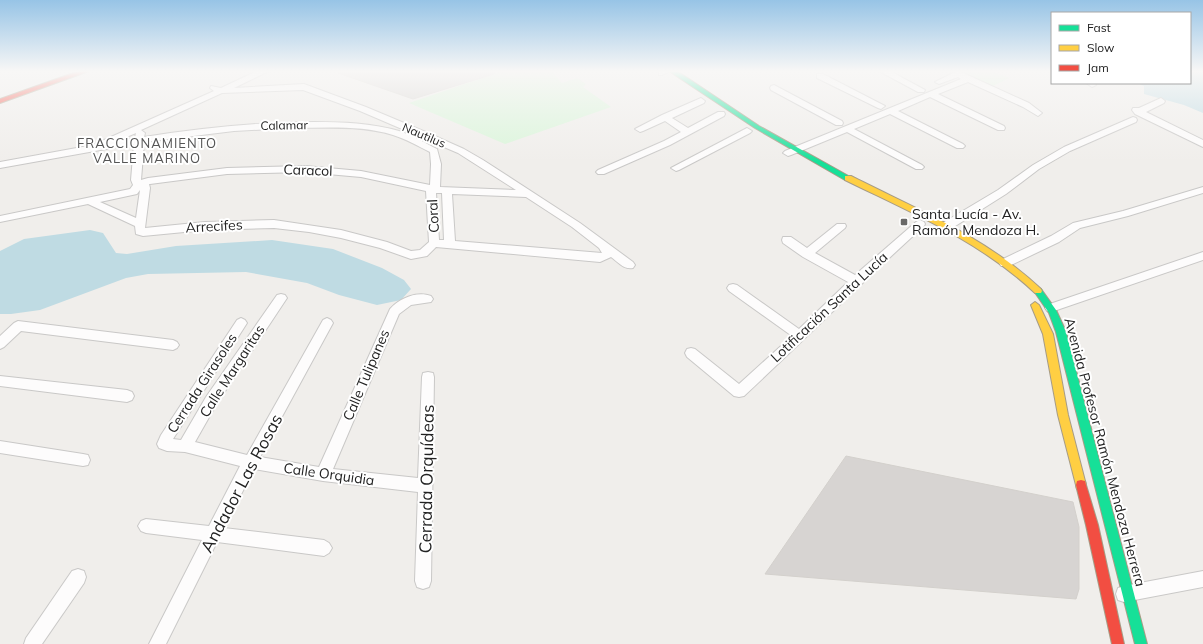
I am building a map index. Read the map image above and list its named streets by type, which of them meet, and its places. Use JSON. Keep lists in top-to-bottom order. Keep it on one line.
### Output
{"streets":{"main road":["Avenida Profesor Ramón Mendoza Herrera"],"street":["Calamar","Nautilus","Caracol","Coral","Arrecifes","Lotificación Santa Lucía","Calle Margaritas","Calle Tulipanes","Cerrada Girasoles","Calle Orquidia","Cerrada Orquídeas","Andador Las Rosas"]},"crossings":[["Calamar","Nautilus"],["Calamar","Caracol"],["Calamar","Coral"],["Nautilus","Caracol"],["Caracol","Coral"],["Caracol","Arrecifes"],["Coral","Arrecifes"],["Lotificación Santa Lucía","Avenida Profesor Ramón Mendoza Herrera"],["Calle Margaritas","Calle Orquidia"],["Calle Tulipanes","Calle Orquidia"],["Cerrada Girasoles","Calle Orquidia"],["Calle Orquidia","Cerrada Orquídeas"],["Calle Orquidia","Andador Las Rosas"]],"districts":["FRACCIONAMIENTO VALLE MARINO"],"places":{"transit":["Santa Lucía - Av. Ramón Mendoza H."]},"legend":["Fast","Slow","Jam"]}
